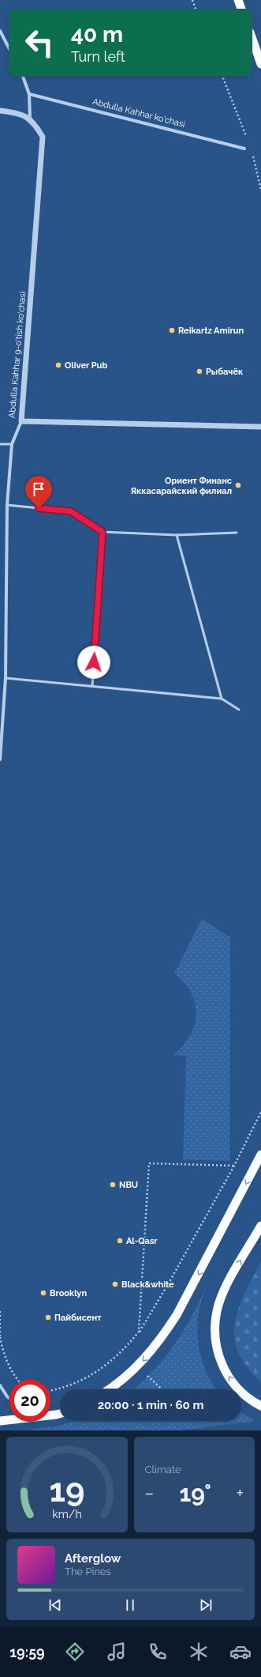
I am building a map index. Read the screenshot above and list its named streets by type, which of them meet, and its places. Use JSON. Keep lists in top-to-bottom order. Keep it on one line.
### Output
{"streets":{"street":["Abdulla Kahhar ko'chasi","Abdulla Kahhar 9-o'tish ko'chasi"]},"places":["Reikartz Amirun","Oliver Pub","Рыбачёк","Ориент Финанс Яккасарайский филиал","NBU","Al-Qasr","Black&white","Brooklyn","Пайбисент"],"page":{"turn":["40 m","Turn left"],"limit":"20","trip":"20:00 · 1 min · 60 m","tile":"Climate","heat":["−","19°","+"],"song":["Afterglow","The Pines"],"tabs":"19:59","gauge":["19","km/h"]}}
